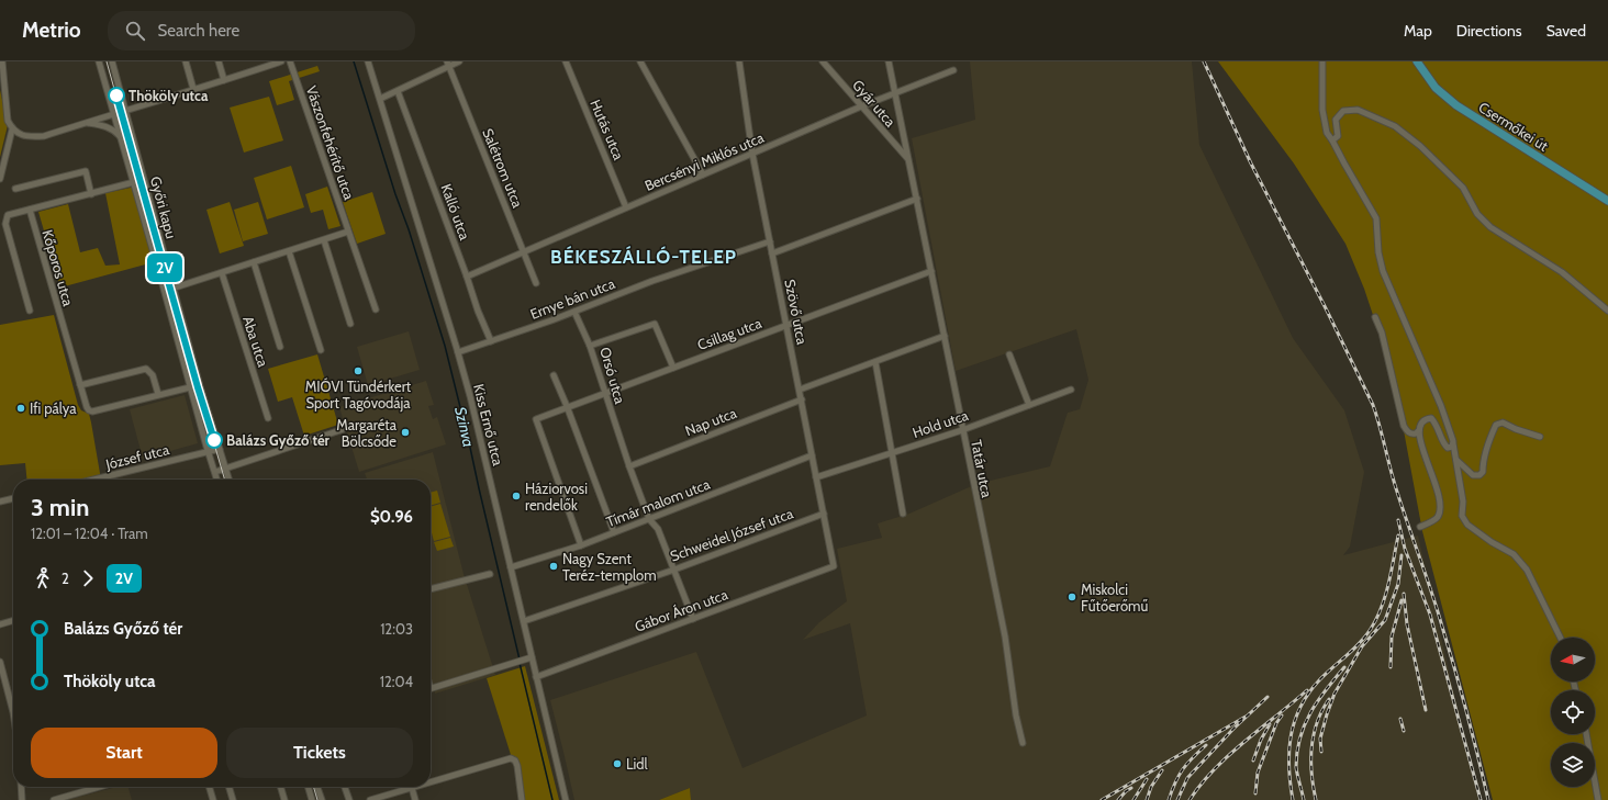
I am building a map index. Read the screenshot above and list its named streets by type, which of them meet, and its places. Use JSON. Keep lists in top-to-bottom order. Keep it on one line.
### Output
{"streets":{"main road":["Csermőkei út"],"street":["Gyár utca","Hutás utca","Vászonfehérítő utca","Bercsényi Miklós utca","Salétrom utca","Győri kapu","Kalló utca","Kőporos utca","Ernye bán utca","Szövő utca","Csillag utca","Aba utca","Orsó utca","Nap utca","Hold utca","Kiss Ernő utca","József utca","Tatár utca","Tímár malom utca","Schweidel József utca","Gábor Áron utca"]},"crossings":[["Gyár utca","Bercsényi Miklós utca"],["Gyár utca","Tatár utca"],["Hutás utca","Bercsényi Miklós utca"],["Bercsényi Miklós utca","Salétrom utca"],["Bercsényi Miklós utca","Kalló utca"],["Bercsényi Miklós utca","Szövő utca"],["Bercsényi Miklós utca","Tatár utca"],["Győri kapu","József utca"],["Kalló utca","Ernye bán utca"],["Ernye bán utca","Szövő utca"],["Ernye bán utca","Kiss Ernő utca"],["Szövő utca","Csillag utca"],["Szövő utca","Nap utca"],["Szövő utca","Hold utca"],["Szövő utca","Tímár malom utca"],["Szövő utca","Schweidel József utca"],["Szövő utca","Gábor Áron utca"],["Csillag utca","Orsó utca"],["Csillag utca","Tatár utca"],["Csillag utca","Tímár malom utca"],["Orsó utca","Nap utca"],["Orsó utca","Tímár malom utca"],["Orsó utca","Schweidel József utca"],["Orsó utca","Gábor Áron utca"],["Hold utca","Tatár utca"],["Kiss Ernő utca","Tímár malom utca"],["Kiss Ernő utca","Schweidel József utca"],["Kiss Ernő utca","Gábor Áron utca"]],"districts":["BÉKESZÁLLÓ-TELEP"],"water":["Szinva"],"places":["Thököly utca","MIÓVI Tündérkert Sport Tagóvodája","Ifi pálya","Margaréta Bölcsőde","Balázs Győző tér","Háziorvosi rendelők","Nagy Szent Teréz-templom","Miskolci Fűtőerőmű","Lidl"],"lines":["tram line 2V"],"north":"left","page":{"header":"Metrio","search":"Search here","nav":["Map","Directions","Saved"],"on_map":"2V","heading":["3 min","12:01 – 12:04 · Tram","$0.96"],"legs":["2","2V"],"list":[{"name":"Balázs Győző tér","value":"12:03"},{"name":"Thököly utca","value":"12:04"}],"buttons":["Start","Tickets"]}}
